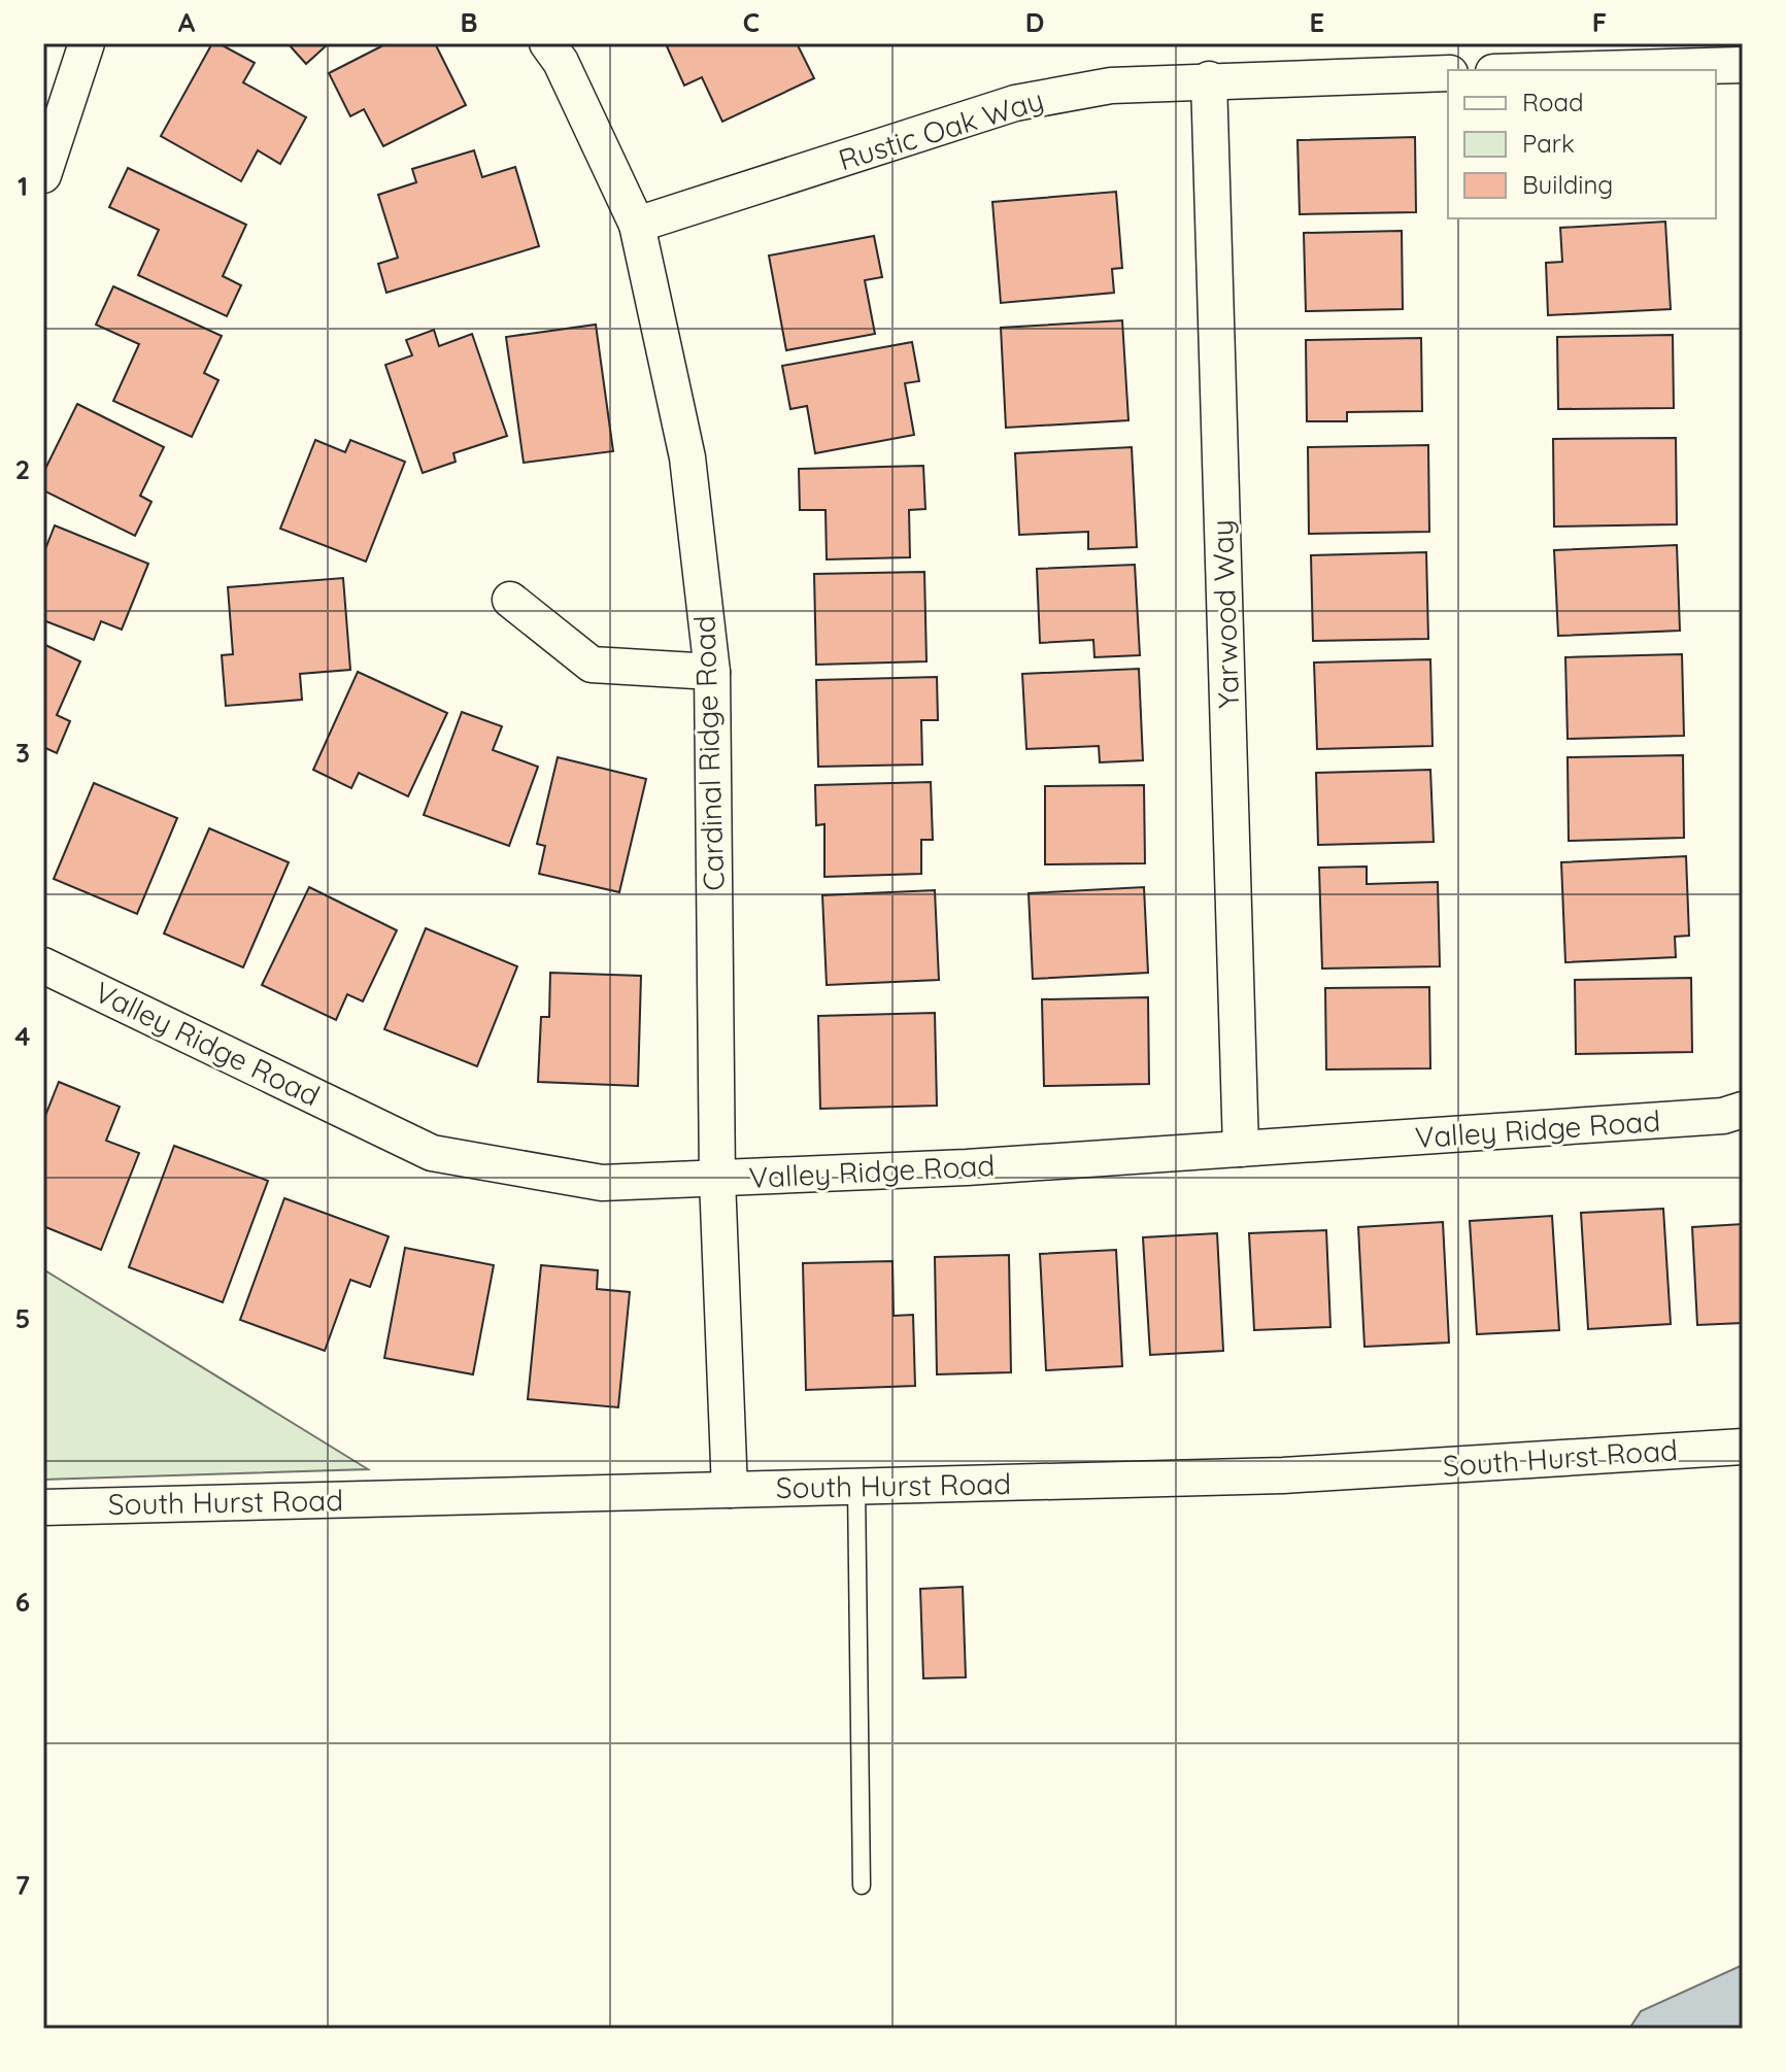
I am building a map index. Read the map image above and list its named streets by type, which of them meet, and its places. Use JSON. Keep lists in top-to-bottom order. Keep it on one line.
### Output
{"streets":{"street":["Rustic Oak Way","Yarwood Way","Cardinal Ridge Road","Valley Ridge Road","South Hurst Road"]},"crossings":[["Rustic Oak Way","Yarwood Way"],["Rustic Oak Way","Cardinal Ridge Road"],["Yarwood Way","Valley Ridge Road"],["Cardinal Ridge Road","Valley Ridge Road"],["Cardinal Ridge Road","South Hurst Road"]],"legend":["Road","Park","Building"],"grid":{"columns":["A","B","C","D","E","F"],"rows":["1","2","3","4","5","6","7"]}}
